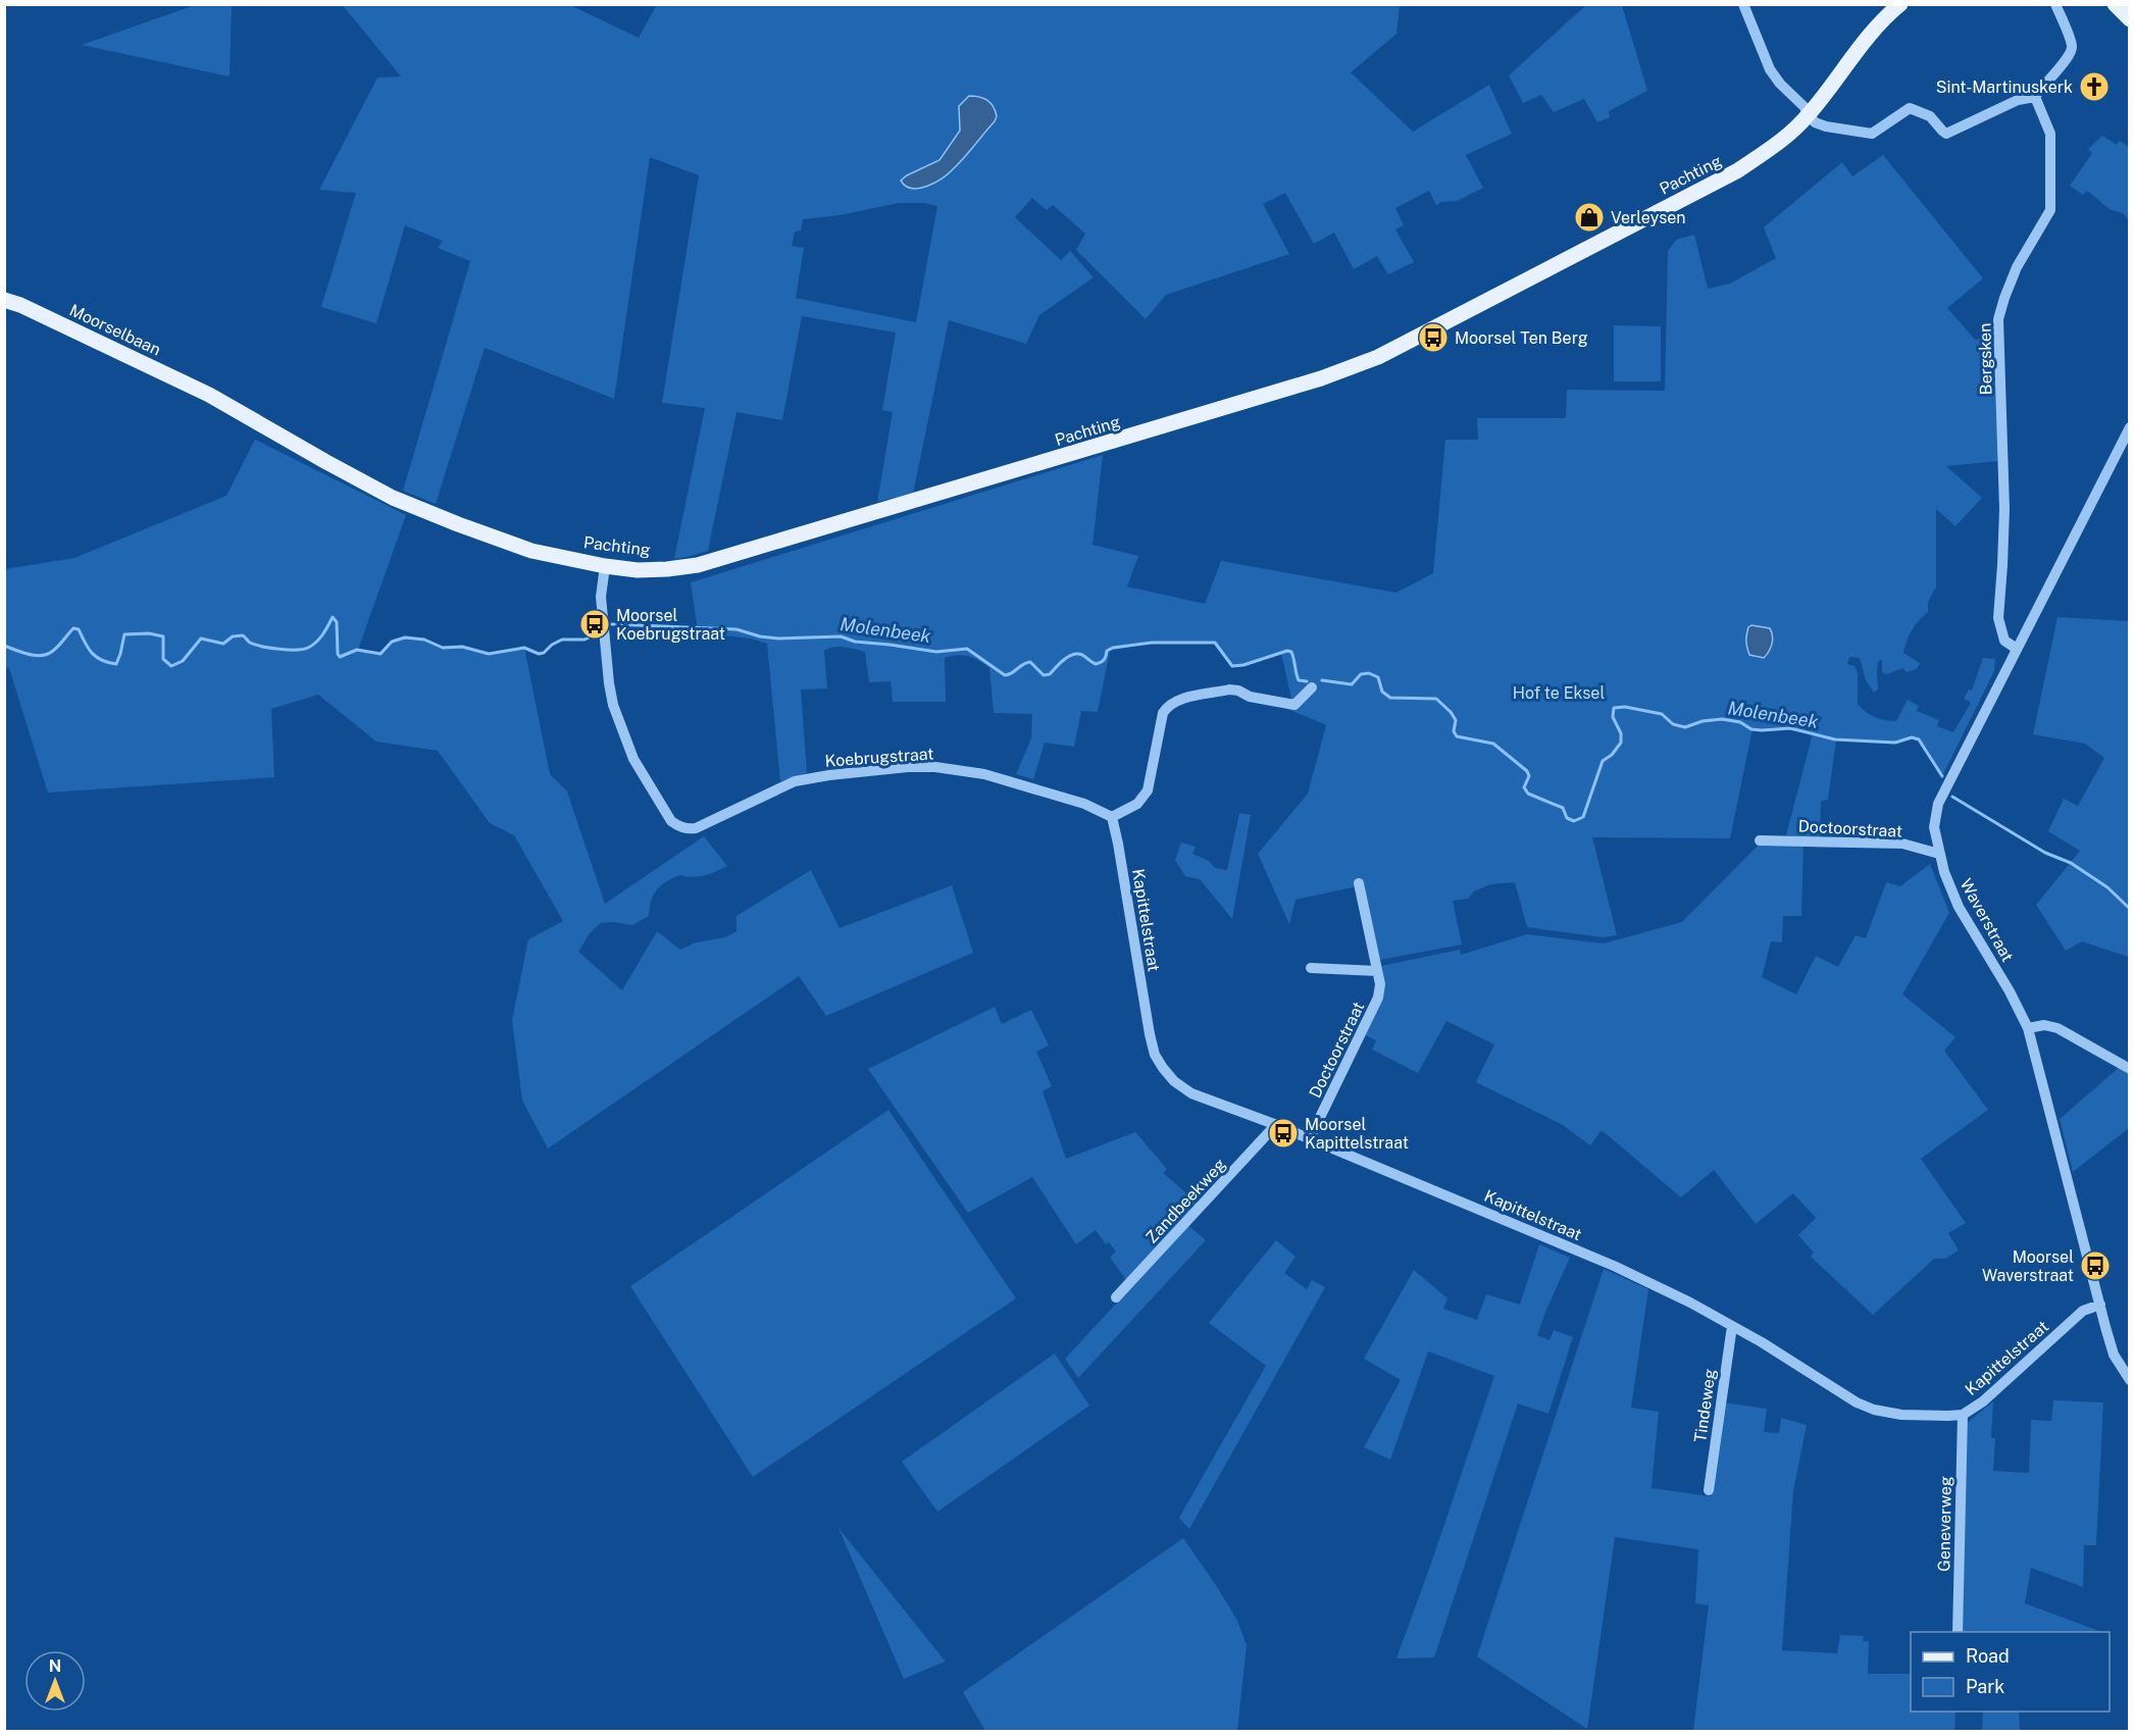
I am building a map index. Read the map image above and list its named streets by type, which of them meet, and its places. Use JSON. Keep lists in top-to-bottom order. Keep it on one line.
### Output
{"streets":{"main road":["Pachting","Moorselbaan"],"street":["Bergsken","Koebrugstraat","Doctoorstraat","Kapittelstraat","Waverstraat","Zandbeekweg","Tindeweg","Geneverweg"]},"crossings":[["Pachting","Moorselbaan"],["Pachting","Koebrugstraat"],["Bergsken","Waverstraat"],["Koebrugstraat","Kapittelstraat"],["Doctoorstraat","Kapittelstraat"],["Doctoorstraat","Waverstraat"],["Kapittelstraat","Waverstraat"],["Kapittelstraat","Zandbeekweg"],["Kapittelstraat","Tindeweg"],["Kapittelstraat","Geneverweg"]],"water":["Molenbeek"],"parks":["Hof te Eksel"],"places":{"church":["Sint-Martinuskerk"],"shop":["Verleysen"],"bus stop":["Moorsel Ten Berg","Moorsel Koebrugstraat","Moorsel Kapittelstraat","Moorsel Waverstraat"]},"legend":["Road","Park"],"north":"top"}
